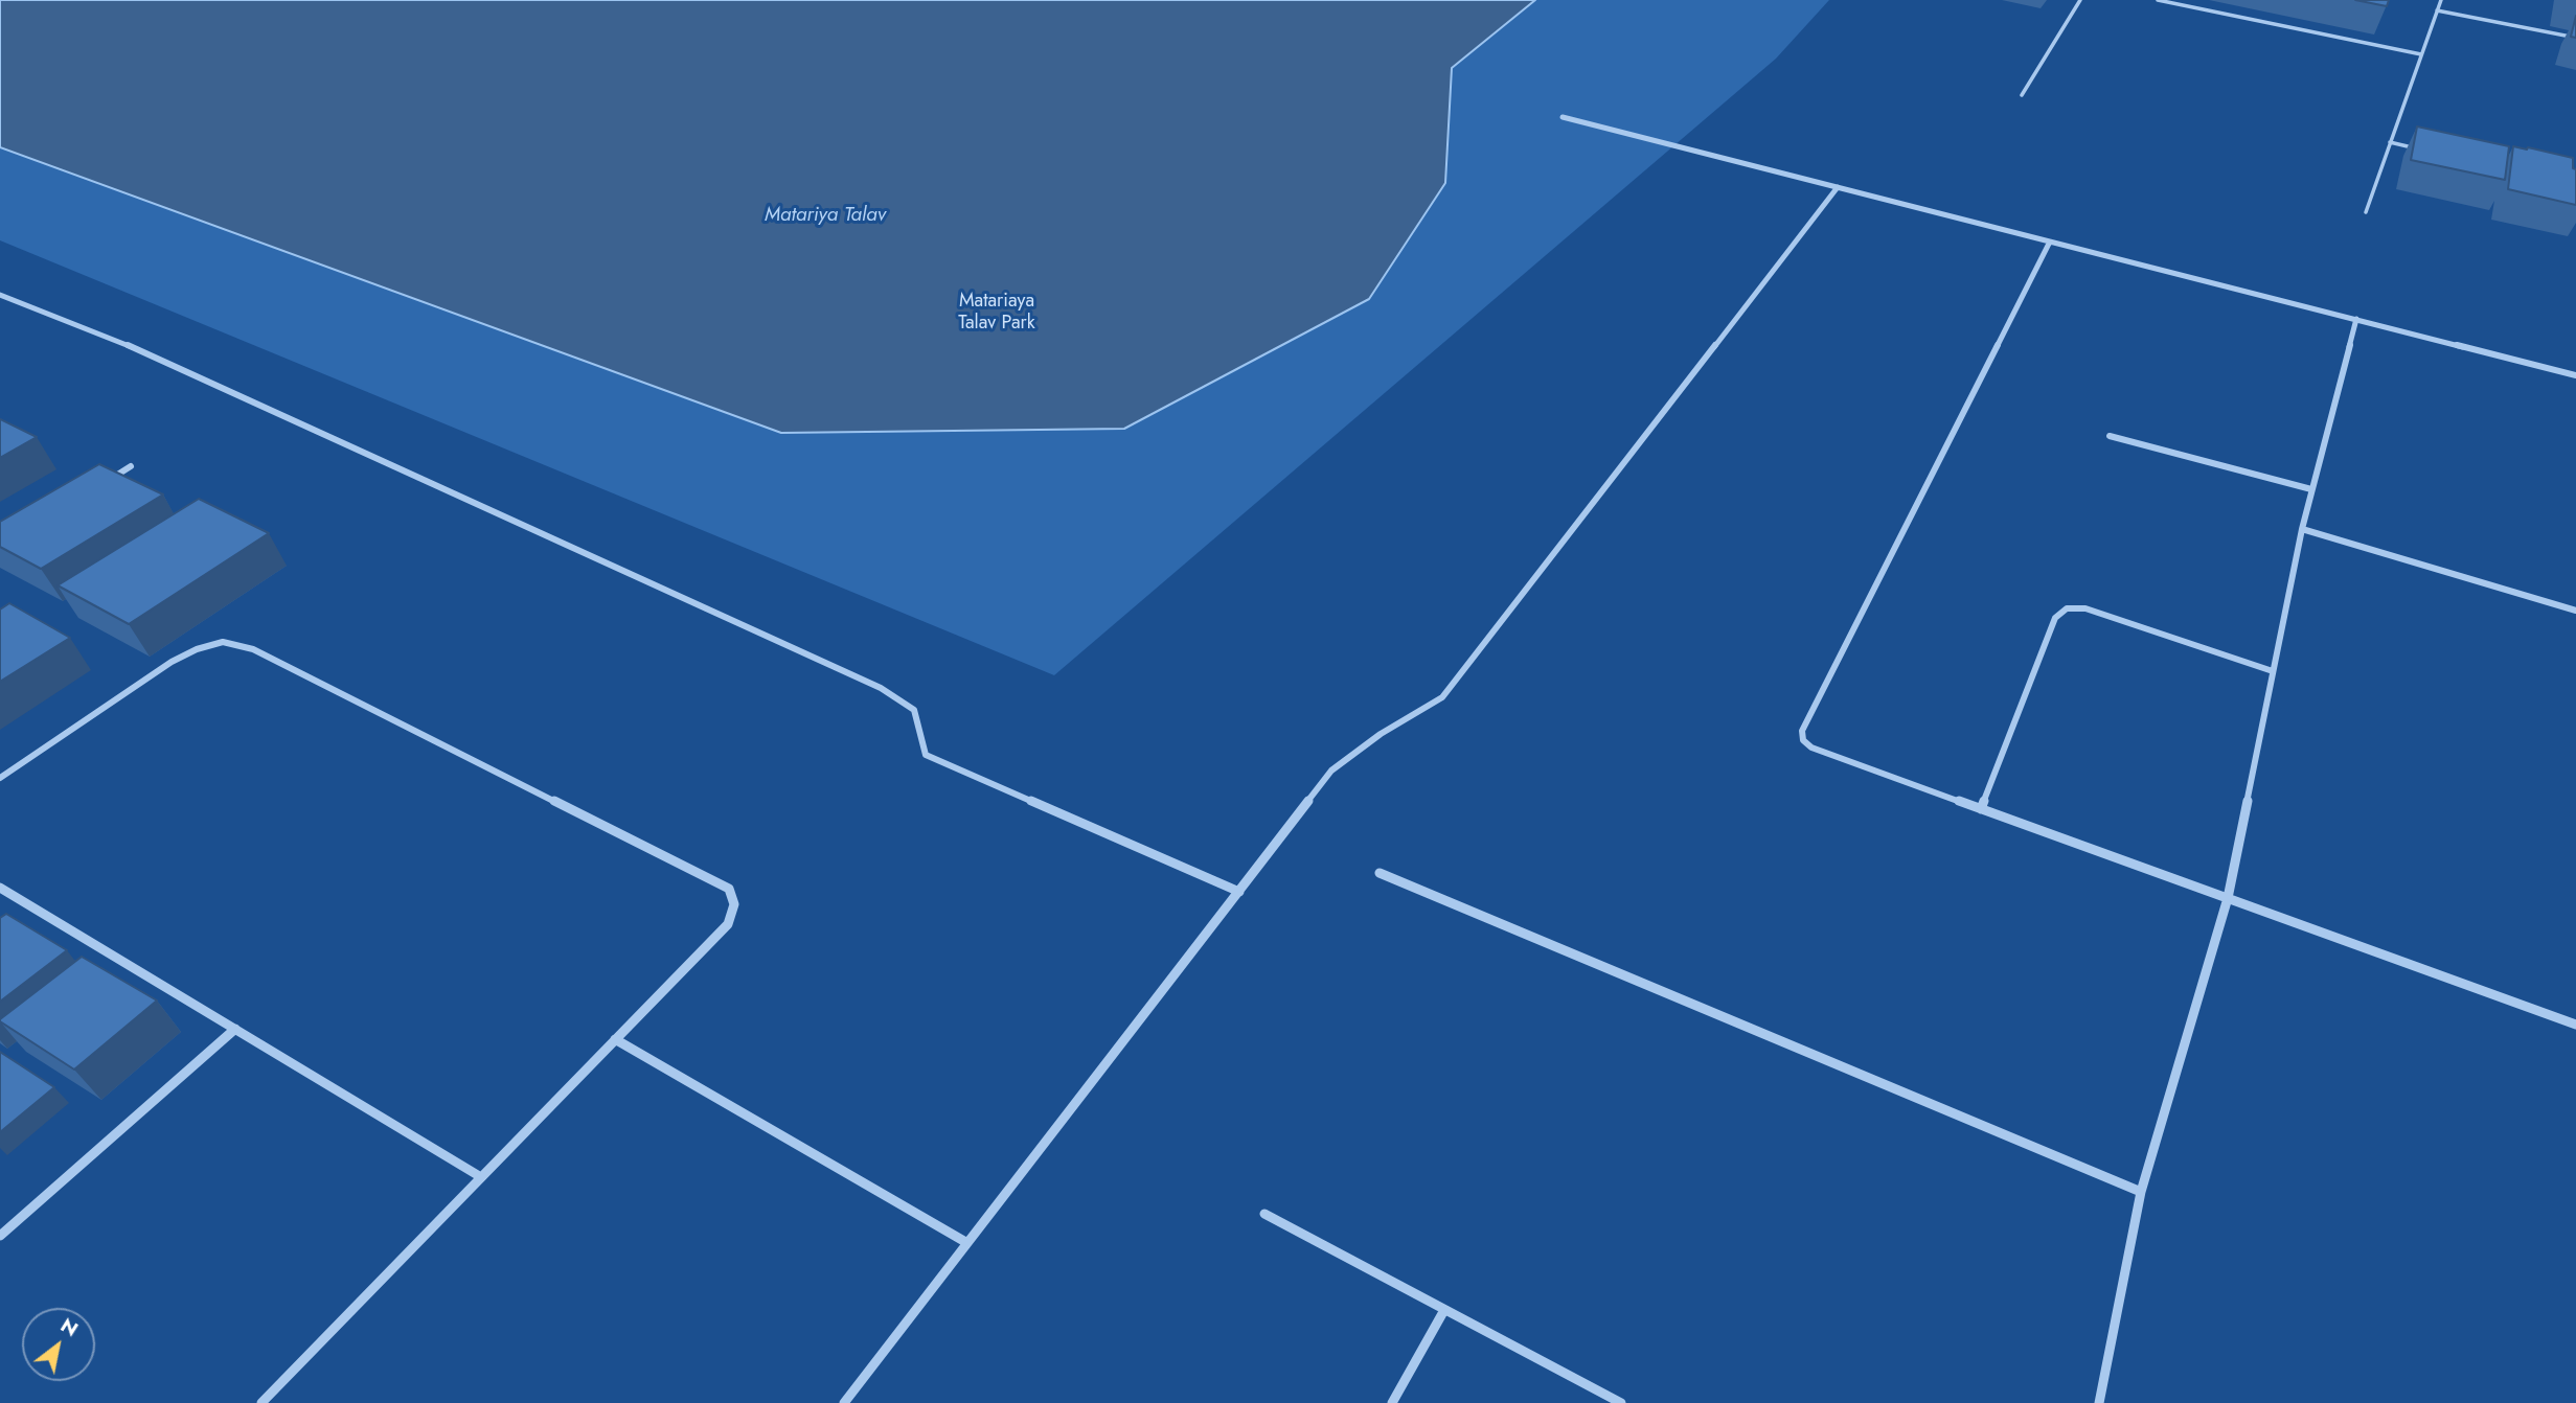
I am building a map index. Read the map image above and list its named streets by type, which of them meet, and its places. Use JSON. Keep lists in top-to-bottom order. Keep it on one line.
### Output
{"water":["Matariya Talav"],"parks":["Matariaya Talav Park"],"north":"top right"}
